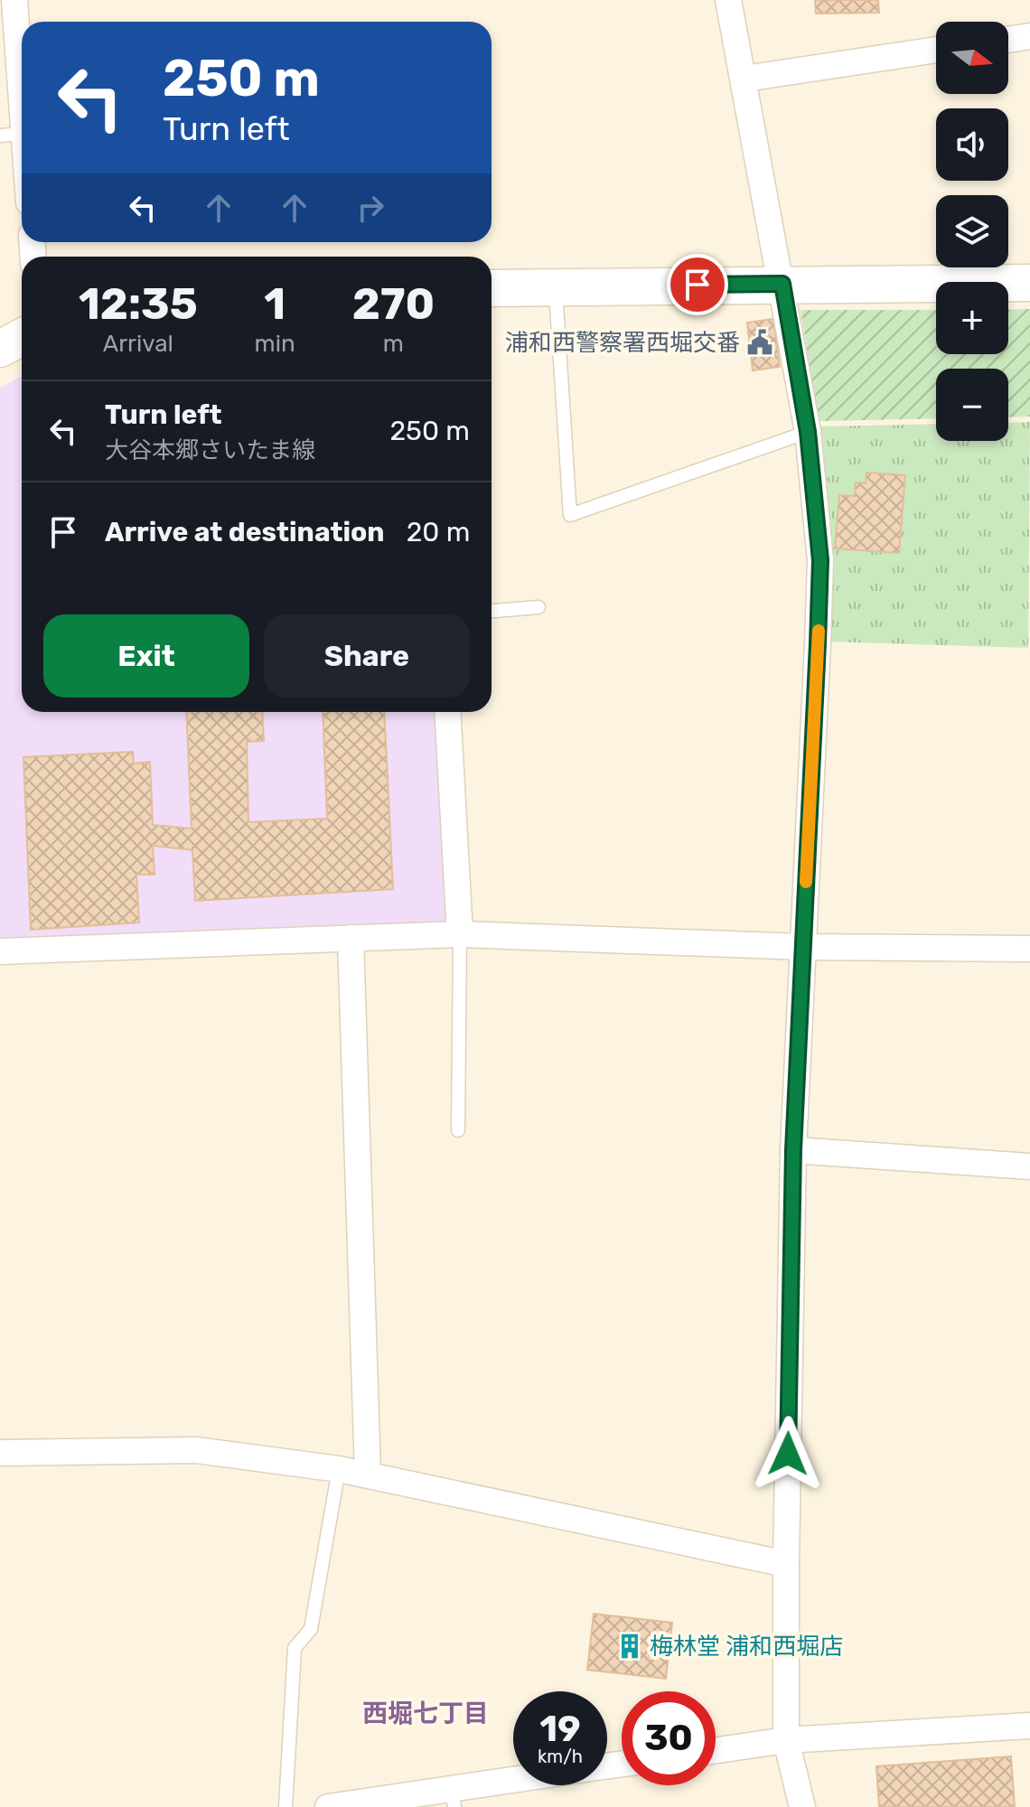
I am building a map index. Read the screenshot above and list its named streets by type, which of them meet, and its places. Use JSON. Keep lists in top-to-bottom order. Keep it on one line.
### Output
{"districts":["西堀七丁目"],"places":{"public building":["浦和西警察署西堀交番"],"building":["梅林堂 浦和西堀店"]},"north":"right","page":{"map_buttons":["+","−"],"turn":["250 m","Turn left"],"eta":["12:35","Arrival","1","min","270","m"],"list":[{"name":"Turn left","note":"大谷本郷さいたま線","value":"250 m"},{"name":"Arrive at destination","value":"20 m"}],"buttons":["Exit","Share"],"speed":"19 km/h","limit":"30"}}
